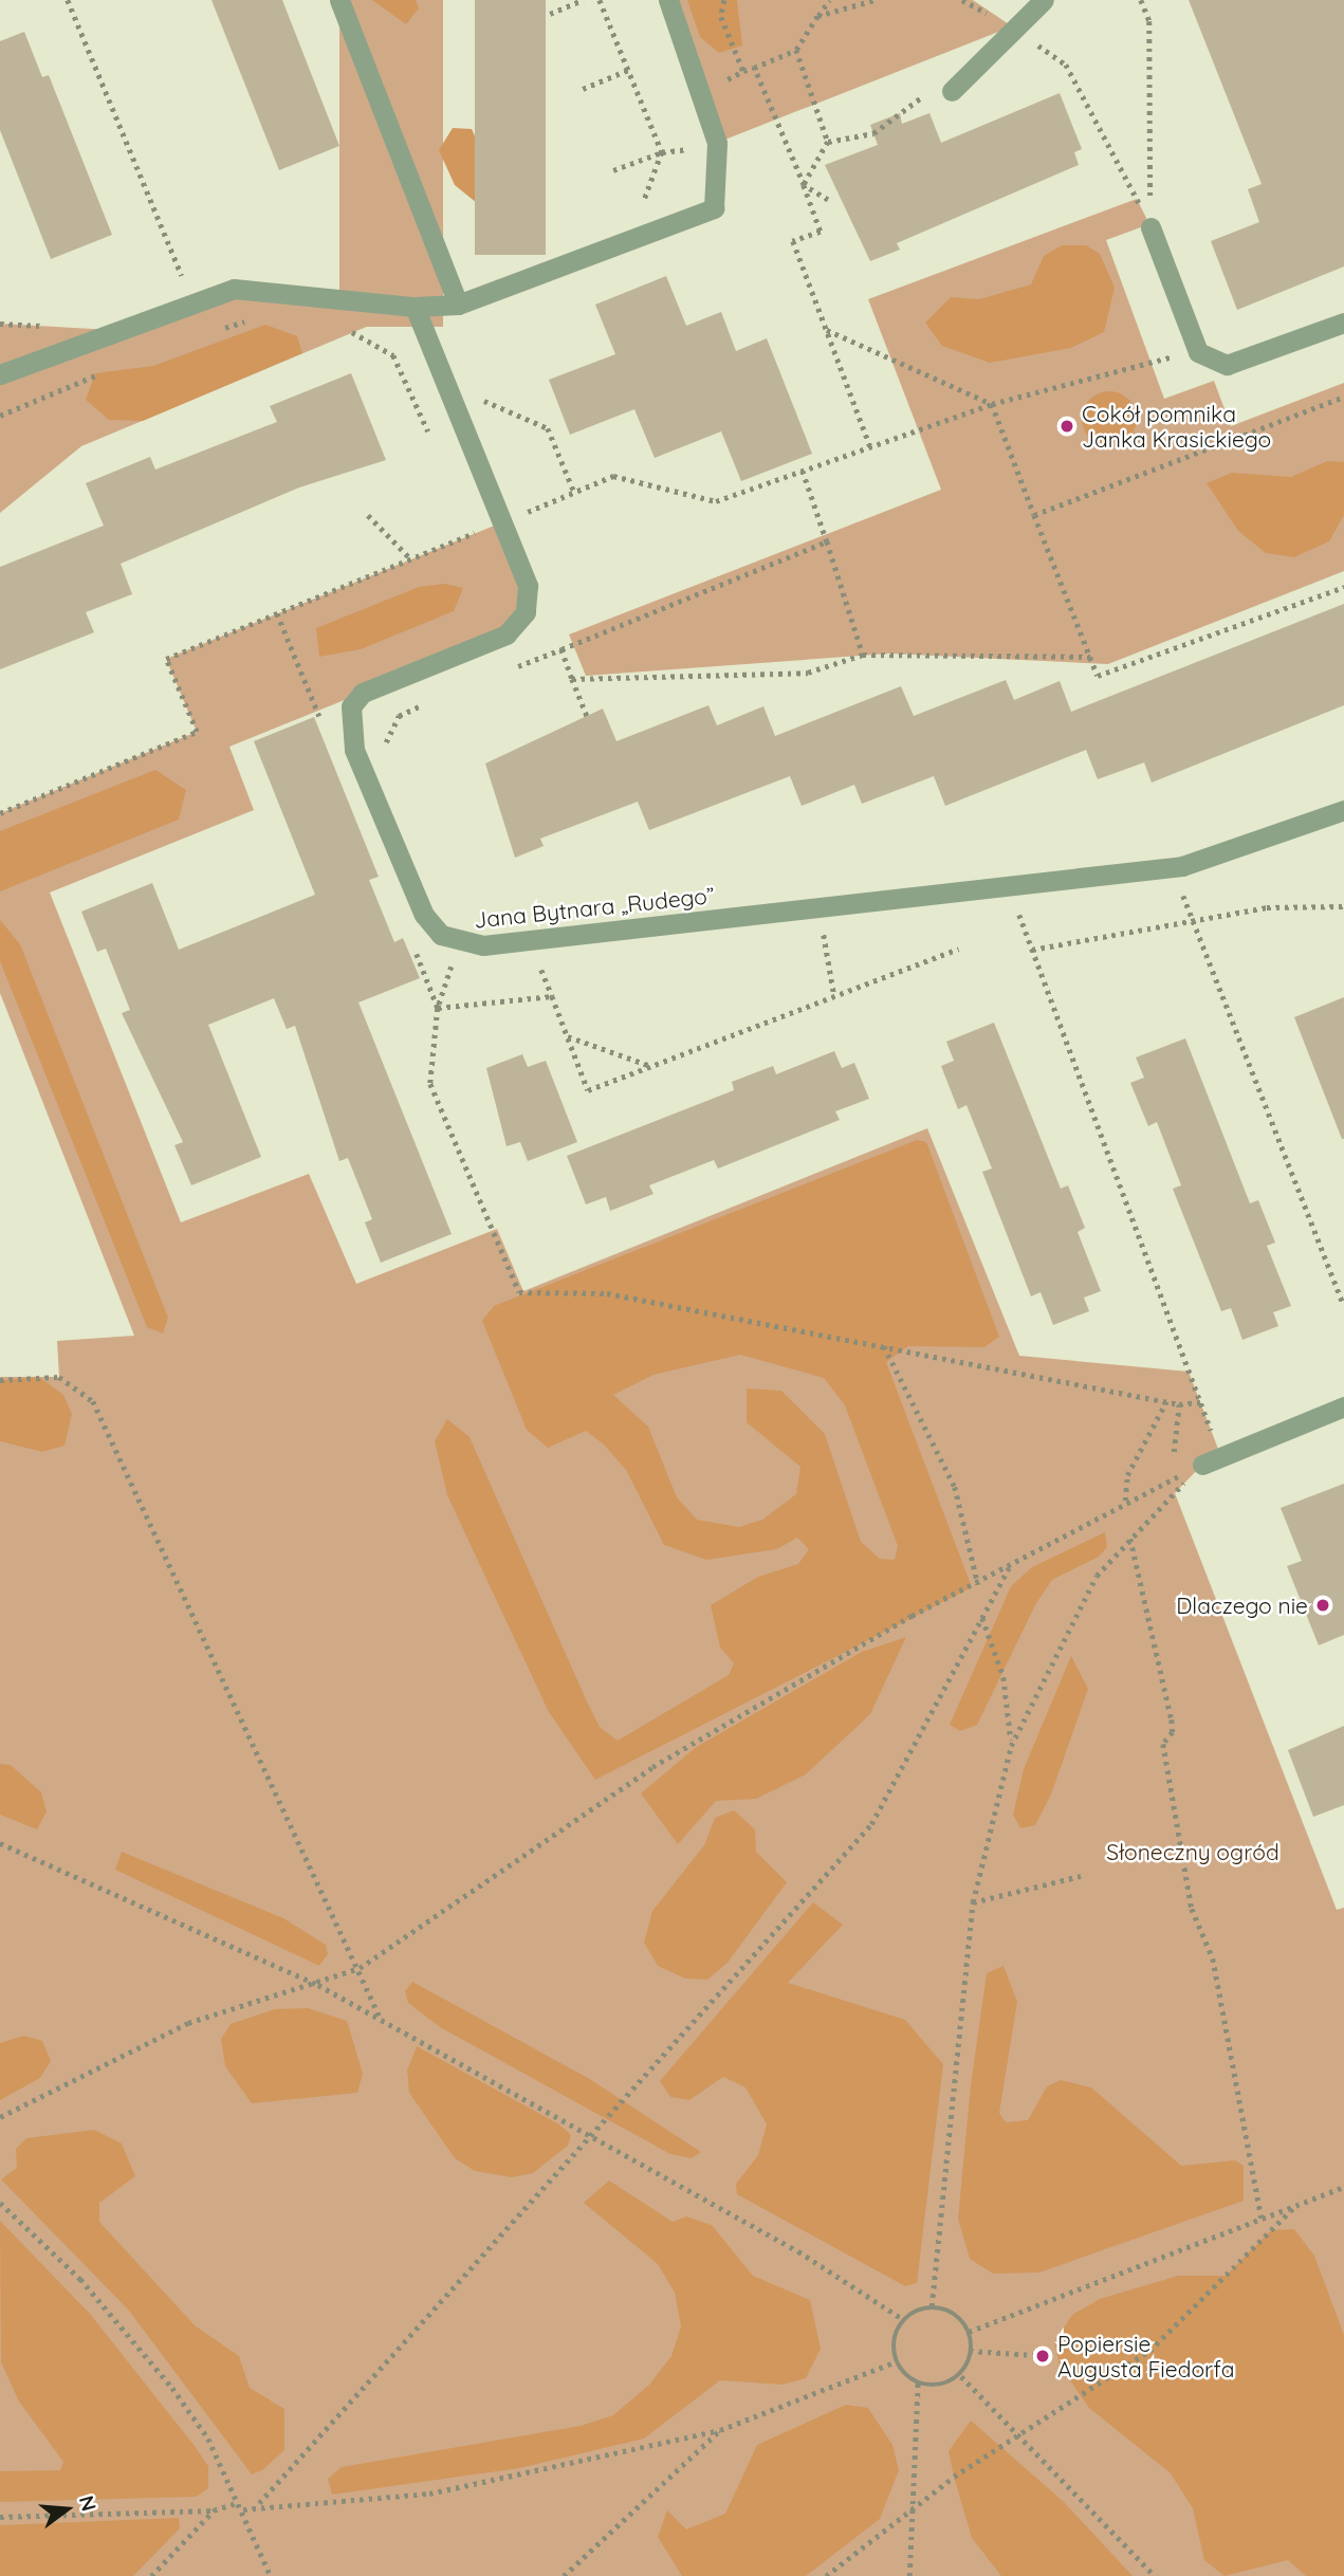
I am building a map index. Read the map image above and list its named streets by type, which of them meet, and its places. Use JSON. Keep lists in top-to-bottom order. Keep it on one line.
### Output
{"streets":{"street":["Jana Bytnara „Rudego”"]},"parks":["Słoneczny ogród"],"places":["Cokół pomnika Janka Krasickiego","Dlaczego nie","Popiersie Augusta Fiedorfa"],"north":"right"}
